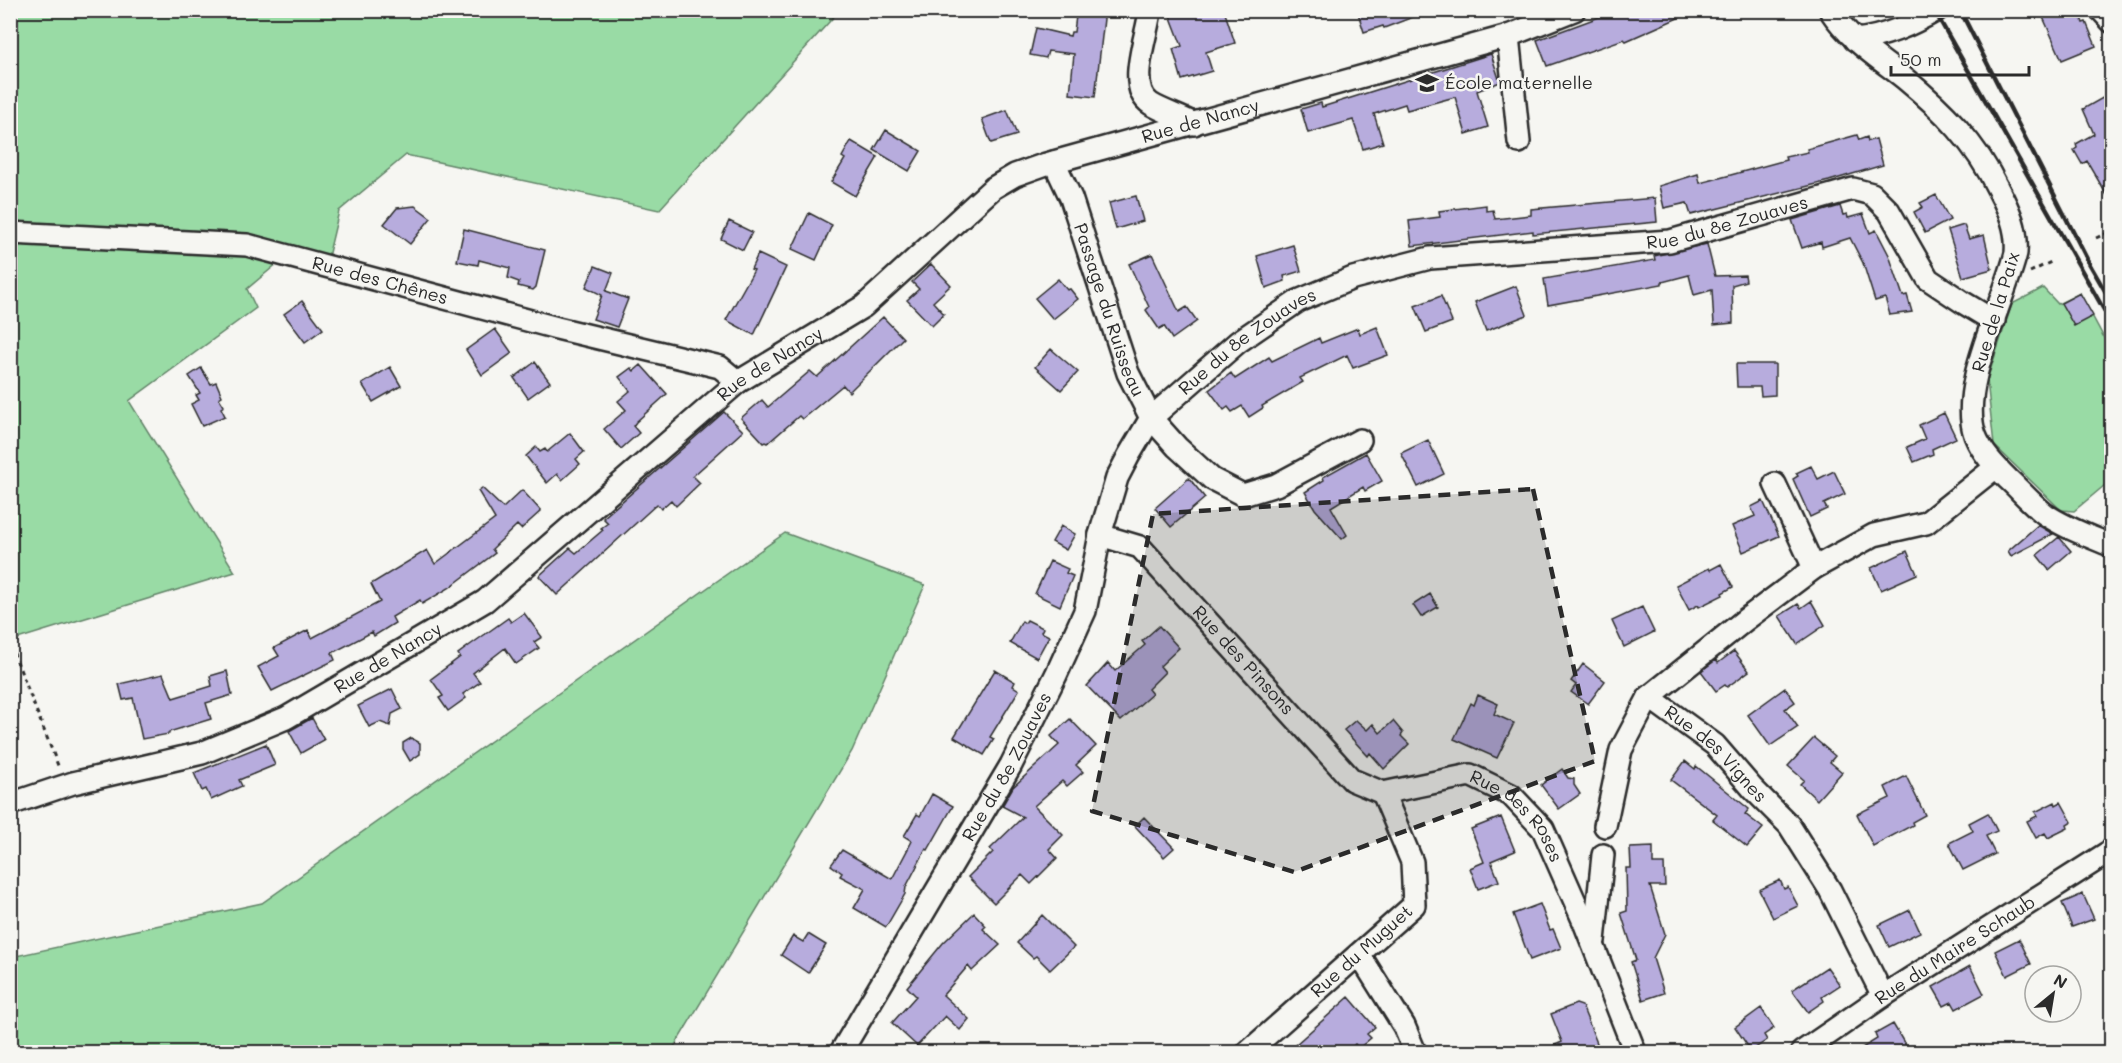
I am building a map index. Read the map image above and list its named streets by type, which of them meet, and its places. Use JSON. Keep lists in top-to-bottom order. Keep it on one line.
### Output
{"streets":{"street":["Rue de Nancy","Rue du 8e Zouaves","Rue des Chênes","Passage du Ruisseau","Rue de la Paix","Rue des Pinsons","Rue des Vignes","Rue des Roses","Rue du Maire Schaub","Rue du Muguet"]},"crossings":[["Rue de Nancy","Rue des Chênes"],["Rue de Nancy","Passage du Ruisseau"],["Rue du 8e Zouaves","Passage du Ruisseau"],["Rue du 8e Zouaves","Rue de la Paix"],["Rue du 8e Zouaves","Rue des Pinsons"],["Rue de la Paix","Rue des Vignes"],["Rue des Pinsons","Rue des Roses"],["Rue des Pinsons","Rue du Muguet"],["Rue des Vignes","Rue du Maire Schaub"],["Rue des Roses","Rue du Muguet"]],"places":{"school or university":["École maternelle"]},"scale_bar":"50 m","north":"top right"}
